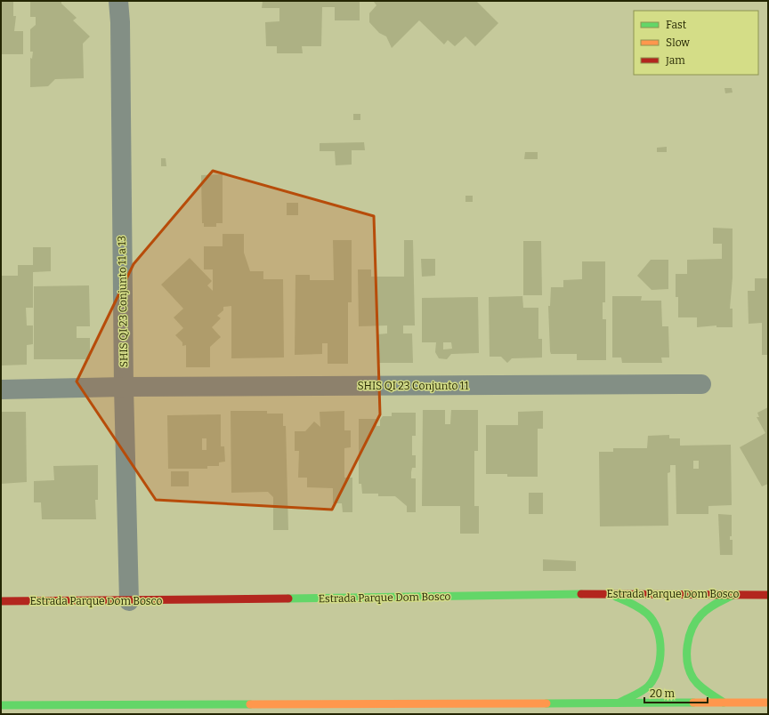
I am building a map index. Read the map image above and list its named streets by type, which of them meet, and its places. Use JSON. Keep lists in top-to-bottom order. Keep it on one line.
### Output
{"streets":{"main road":["Estrada Parque Dom Bosco"],"street":["SHIS QI 23 Conjunto 11 a 13","SHIS QI 23 Conjunto 11"]},"crossings":[["SHIS QI 23 Conjunto 11 a 13","SHIS QI 23 Conjunto 11"],["SHIS QI 23 Conjunto 11 a 13","Estrada Parque Dom Bosco"]],"legend":["Fast","Slow","Jam"],"scale_bar":"20 m"}
